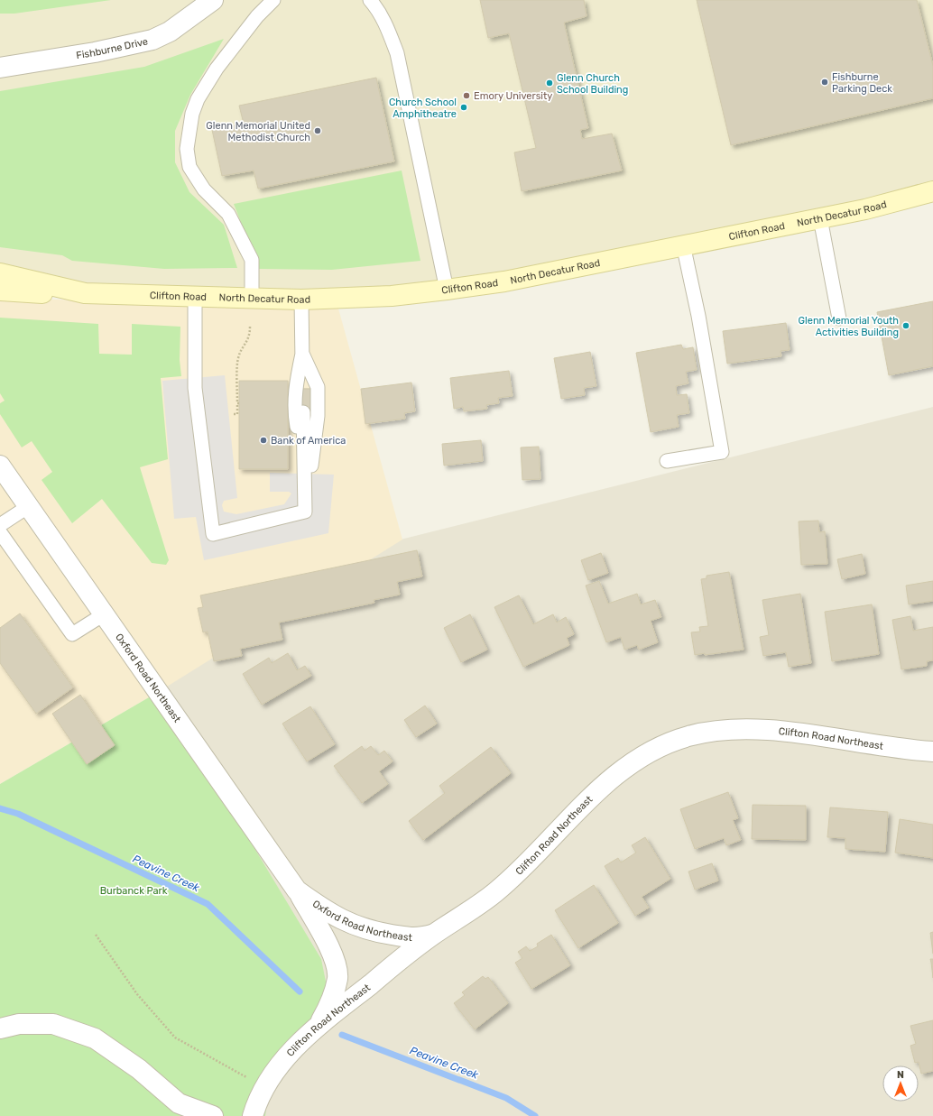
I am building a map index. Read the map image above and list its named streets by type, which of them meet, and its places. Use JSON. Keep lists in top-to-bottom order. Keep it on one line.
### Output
{"streets":{"main road":["North Decatur Road","Clifton Road"],"street":["Fishburne Drive","Oxford Road Northeast","Clifton Road Northeast"]},"crossings":[["North Decatur Road","Clifton Road"],["Oxford Road Northeast","Clifton Road Northeast"]],"water":["Peavine Creek"],"parks":["Burbanck Park"],"places":["Fishburne Parking Deck","Glenn Church School Building","Emory University","Church School Amphitheatre","Glenn Memorial United Methodist Church","Glenn Memorial Youth Activities Building","Bank of America"],"north":"top"}
